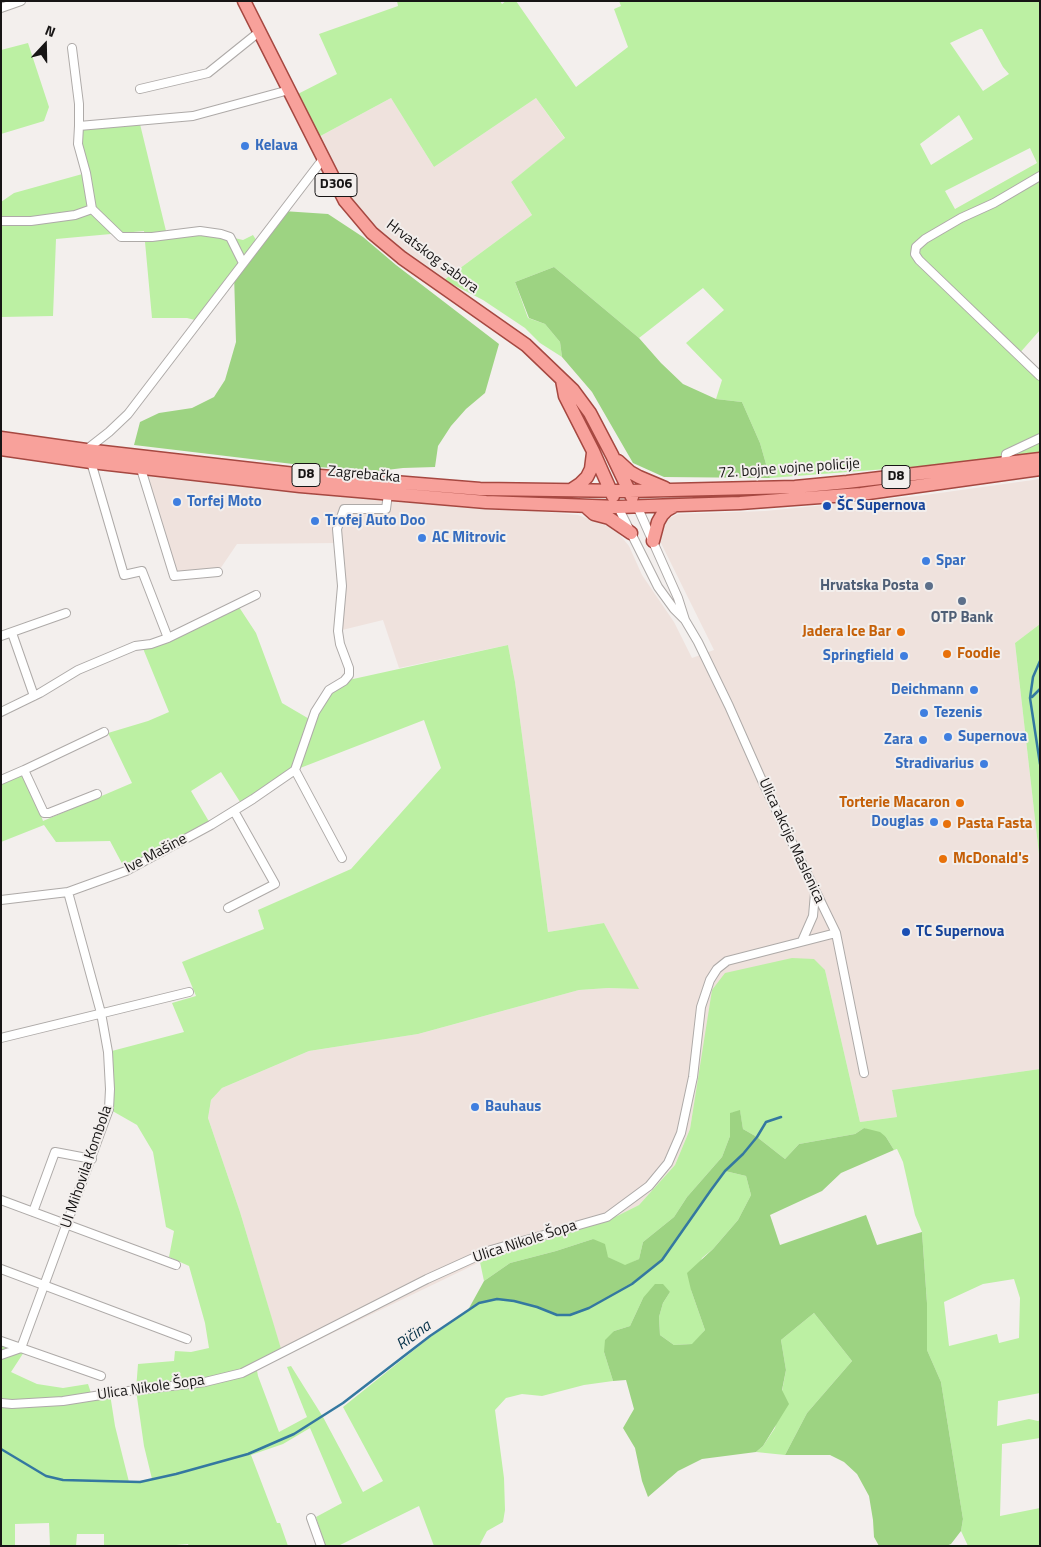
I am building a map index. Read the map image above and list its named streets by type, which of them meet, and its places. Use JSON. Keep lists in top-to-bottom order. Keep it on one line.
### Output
{"streets":{"main road":["D306","Hrvatskog sabora","72. bojne vojne policije","D8","Zagrebačka"],"street":["Ulica akcije Maslenica","Ive Mašine","Ul Mihovila Kombola","Ulica Nikole Šopa"]},"crossings":[["Hrvatskog sabora","72. bojne vojne policije"],["Hrvatskog sabora","Zagrebačka"],["Hrvatskog sabora","Ulica akcije Maslenica"],["72. bojne vojne policije","Zagrebačka"],["72. bojne vojne policije","Ulica akcije Maslenica"],["Zagrebačka","Ulica akcije Maslenica"],["Ulica akcije Maslenica","Ulica Nikole Šopa"],["Ive Mašine","Ul Mihovila Kombola"]],"water":["Ričina"],"places":["Kelava","Torfej Moto","ŠC Supernova","Trofej Auto Doo","AC Mitrovic","Spar","Hrvatska Posta","OTP Bank","Jadera Ice Bar","Foodie","Springfield","Deichmann","Tezenis","Supernova","Zara","Stradivarius","Torterie Macaron","Douglas","Pasta Fasta","McDonald's","TC Supernova","Bauhaus"],"north":"top"}
